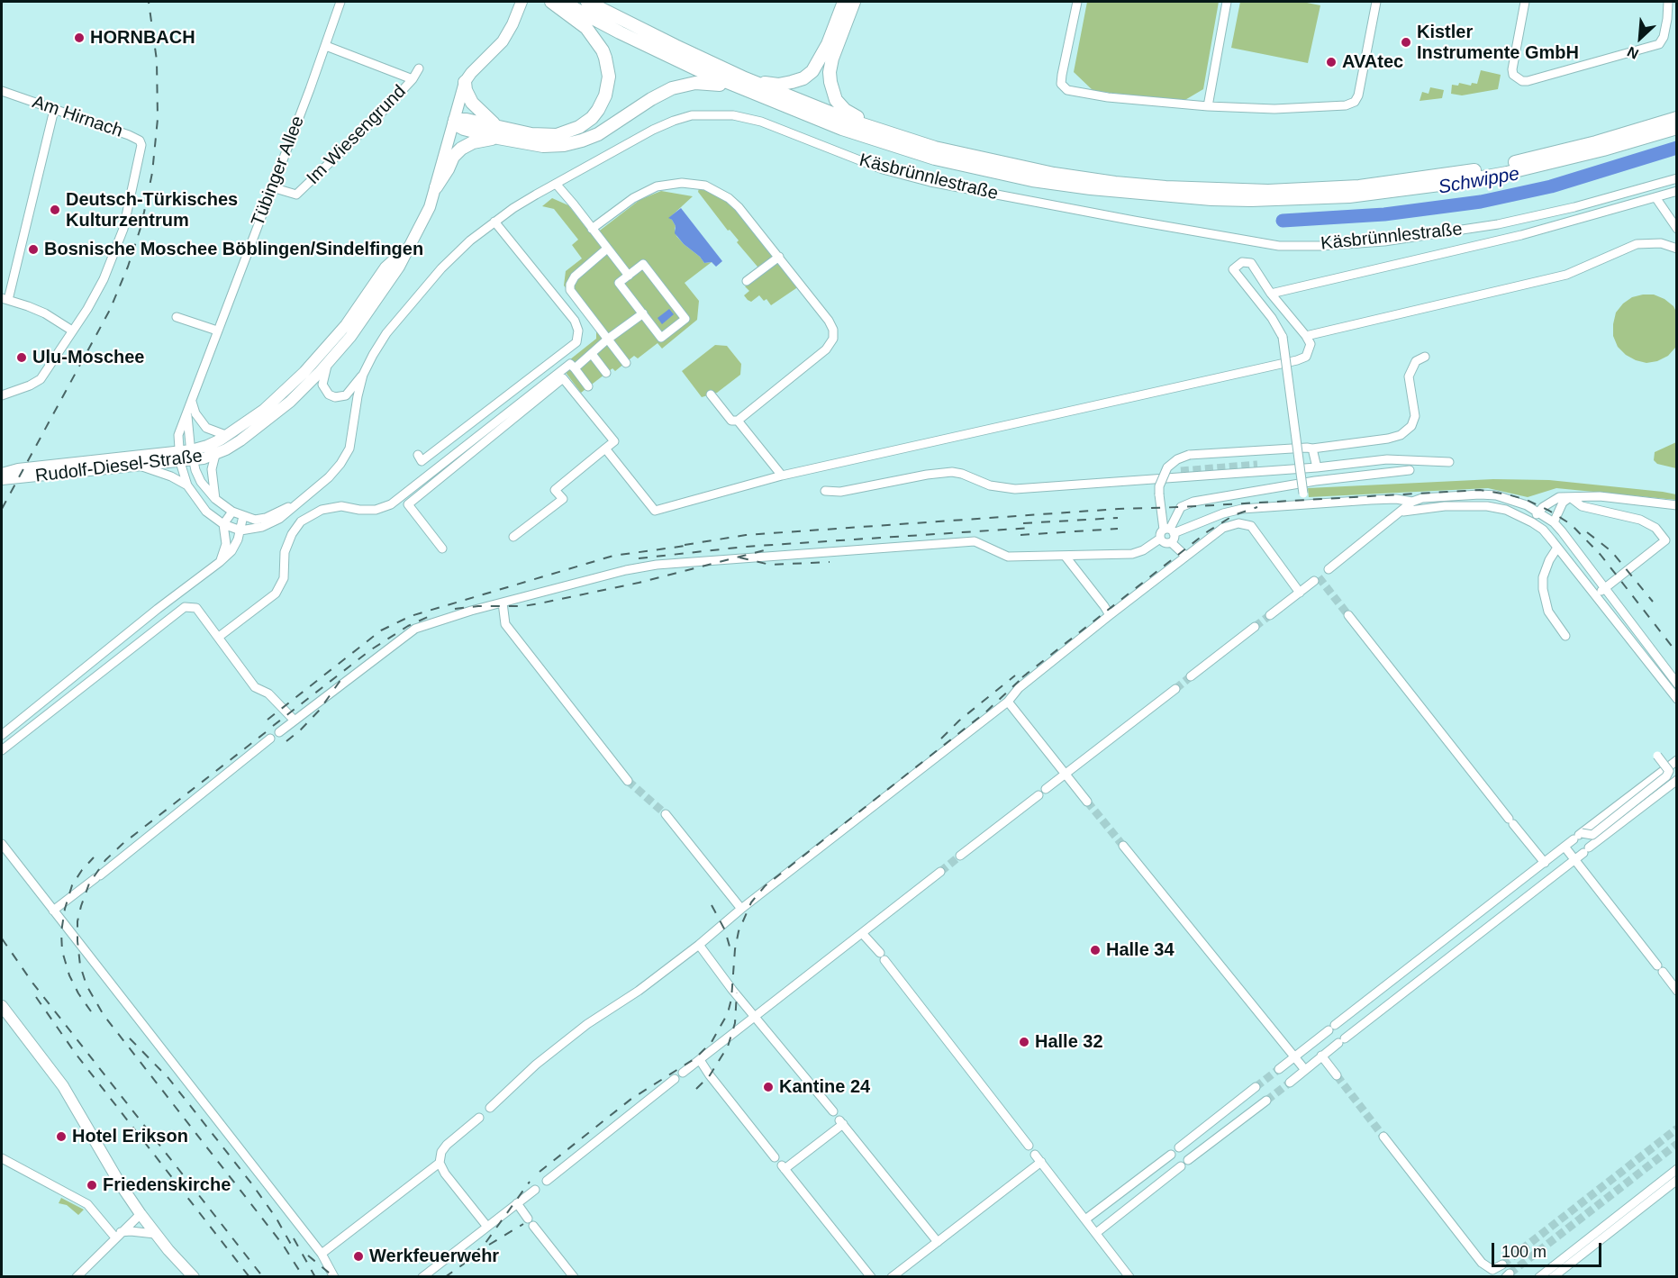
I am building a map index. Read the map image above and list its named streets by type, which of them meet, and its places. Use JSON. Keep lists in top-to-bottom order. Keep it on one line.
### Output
{"streets":{"main road":["Rudolf-Diesel-Straße"],"street":["Am Hirnach","Im Wiesengrund","Tübinger Allee","Käsbrünnlestraße"]},"crossings":[["Im Wiesengrund","Tübinger Allee"],["Tübinger Allee","Käsbrünnlestraße"],["Tübinger Allee","Rudolf-Diesel-Straße"],["Käsbrünnlestraße","Rudolf-Diesel-Straße"]],"water":["Schwippe"],"places":["HORNBACH","Kistler Instrumente GmbH","AVAtec","Deutsch-Türkisches Kulturzentrum","Bosnische Moschee Böblingen/Sindelfingen","Ulu-Moschee","Halle 34","Halle 32","Kantine 24","Hotel Erikson","Friedenskirche","Werkfeuerwehr"],"scale_bar":"100 m","north":"bottom left"}
